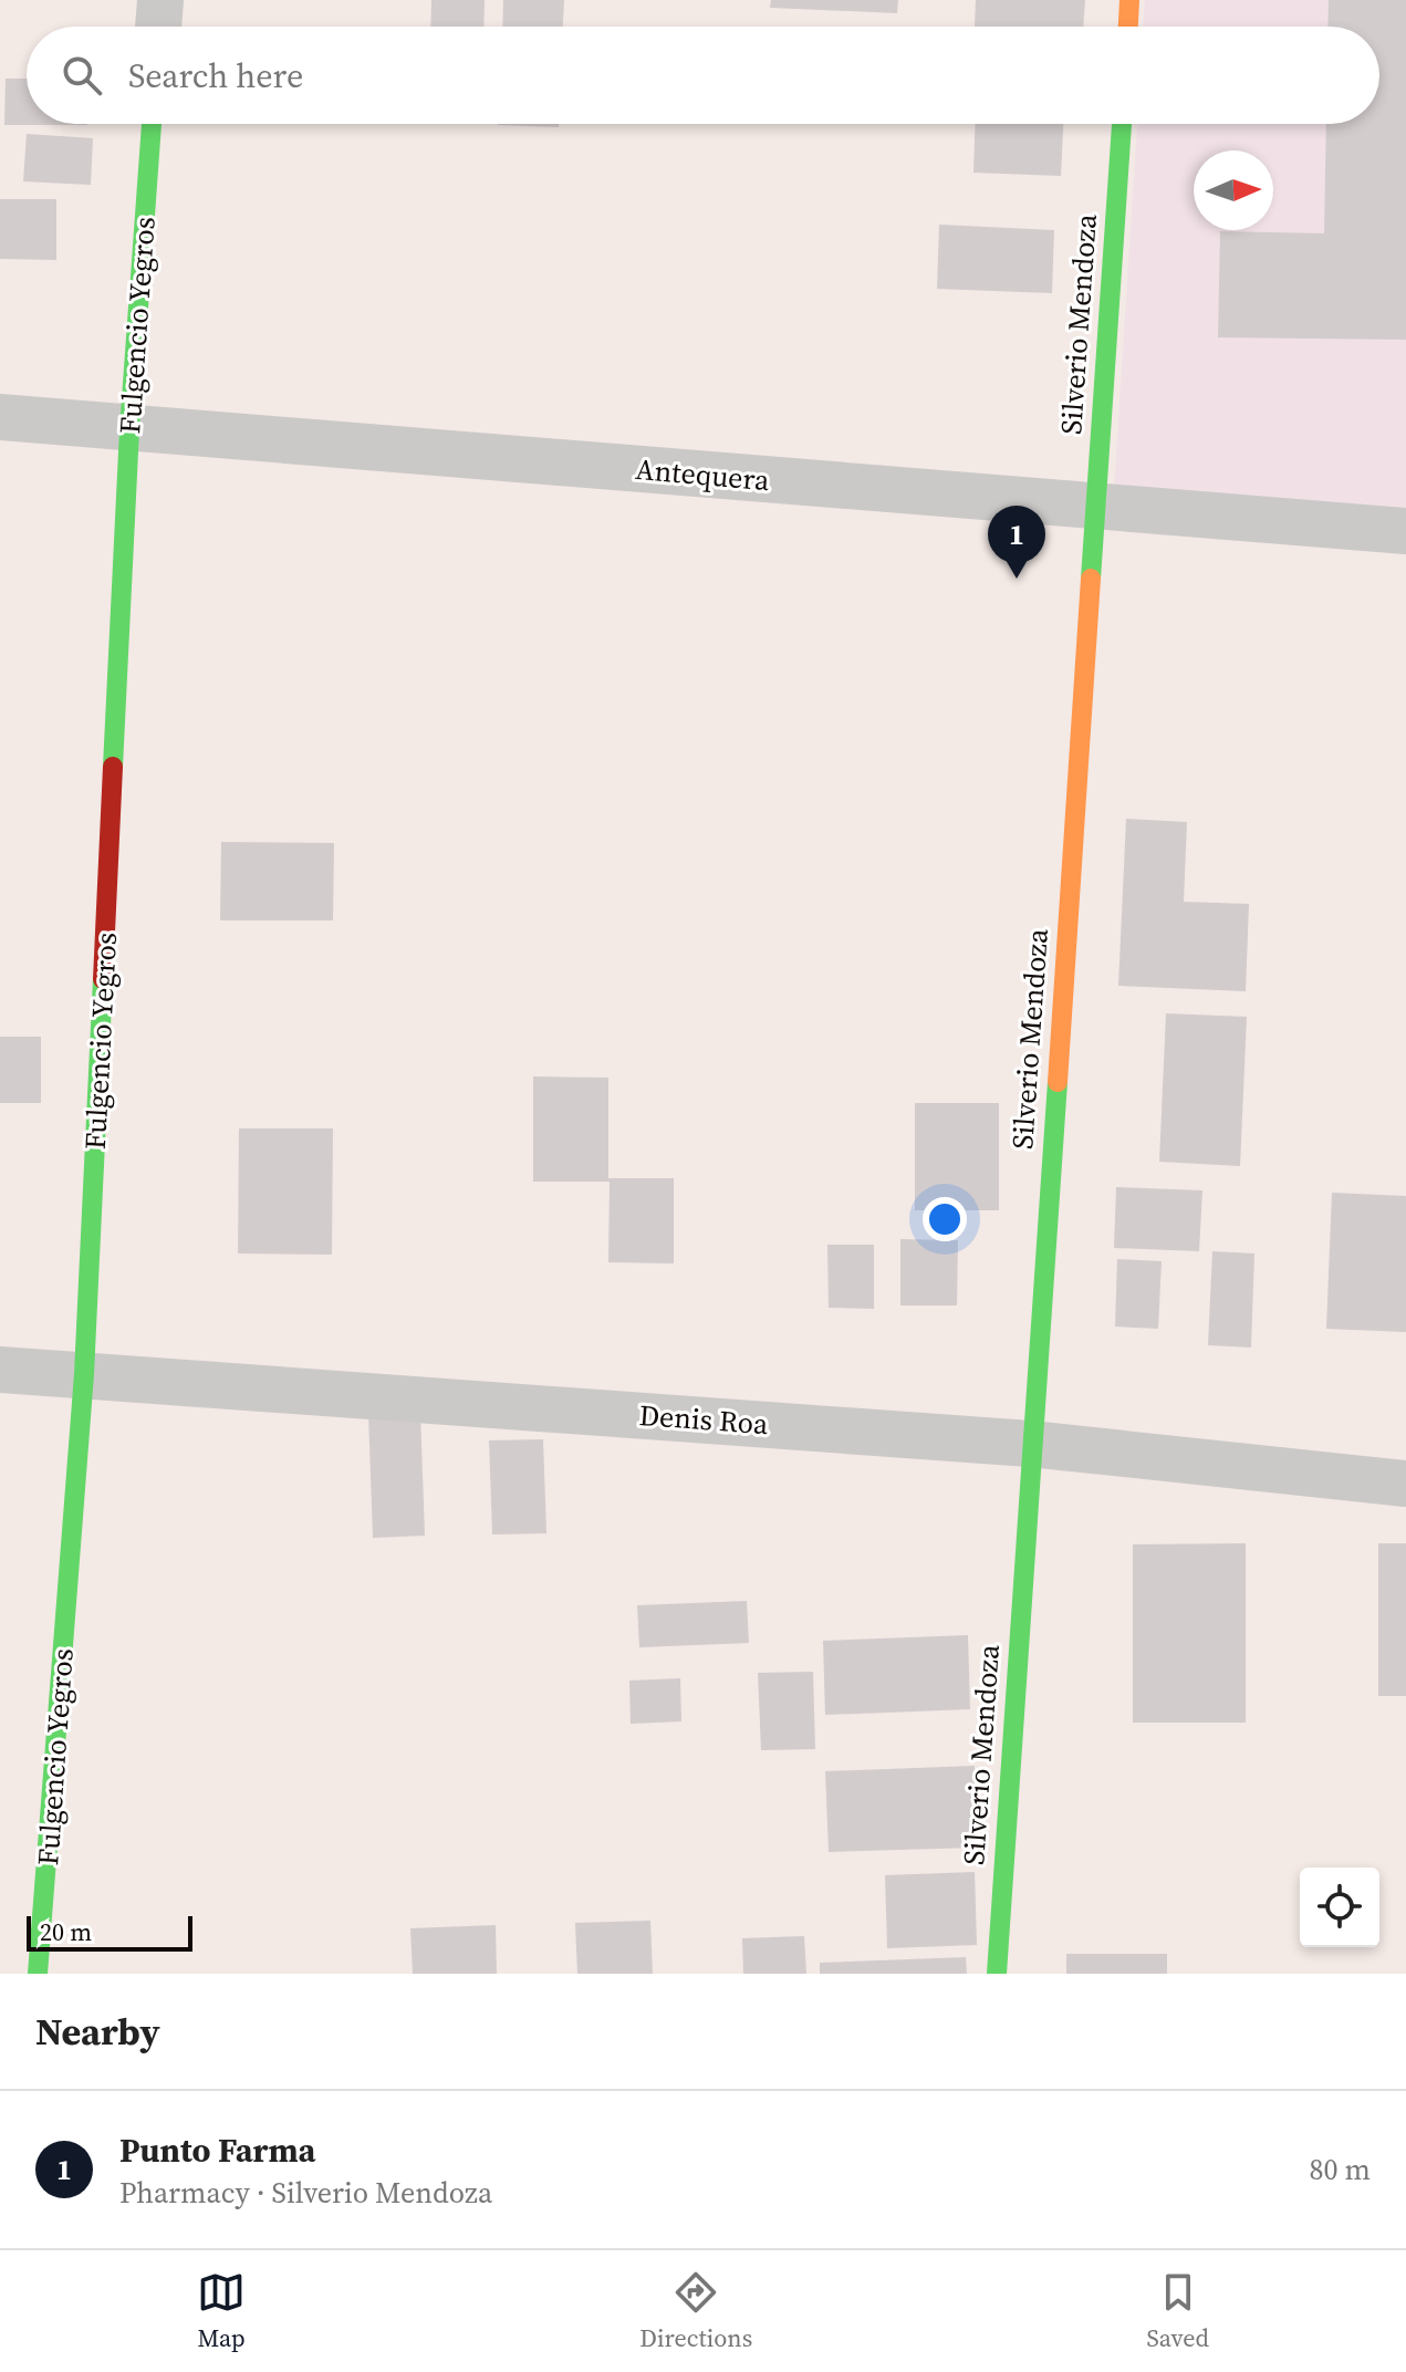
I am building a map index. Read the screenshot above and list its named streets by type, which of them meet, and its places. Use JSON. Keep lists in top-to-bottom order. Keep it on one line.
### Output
{"streets":{"main road":["Silverio Mendoza","Fulgencio Yegros"],"street":["Antequera","Denis Roa"]},"crossings":[["Silverio Mendoza","Antequera"],["Silverio Mendoza","Denis Roa"],["Fulgencio Yegros","Antequera"],["Fulgencio Yegros","Denis Roa"]],"scale_bar":"20 m","north":"right","page":{"search":"Search here","pins":"1","scale":"20 m","heading":"Nearby","list":[{"mark":"1","name":"Punto Farma","note":"Pharmacy · Silverio Mendoza","value":"80 m"}],"nav":["Map","Directions","Saved"]}}
